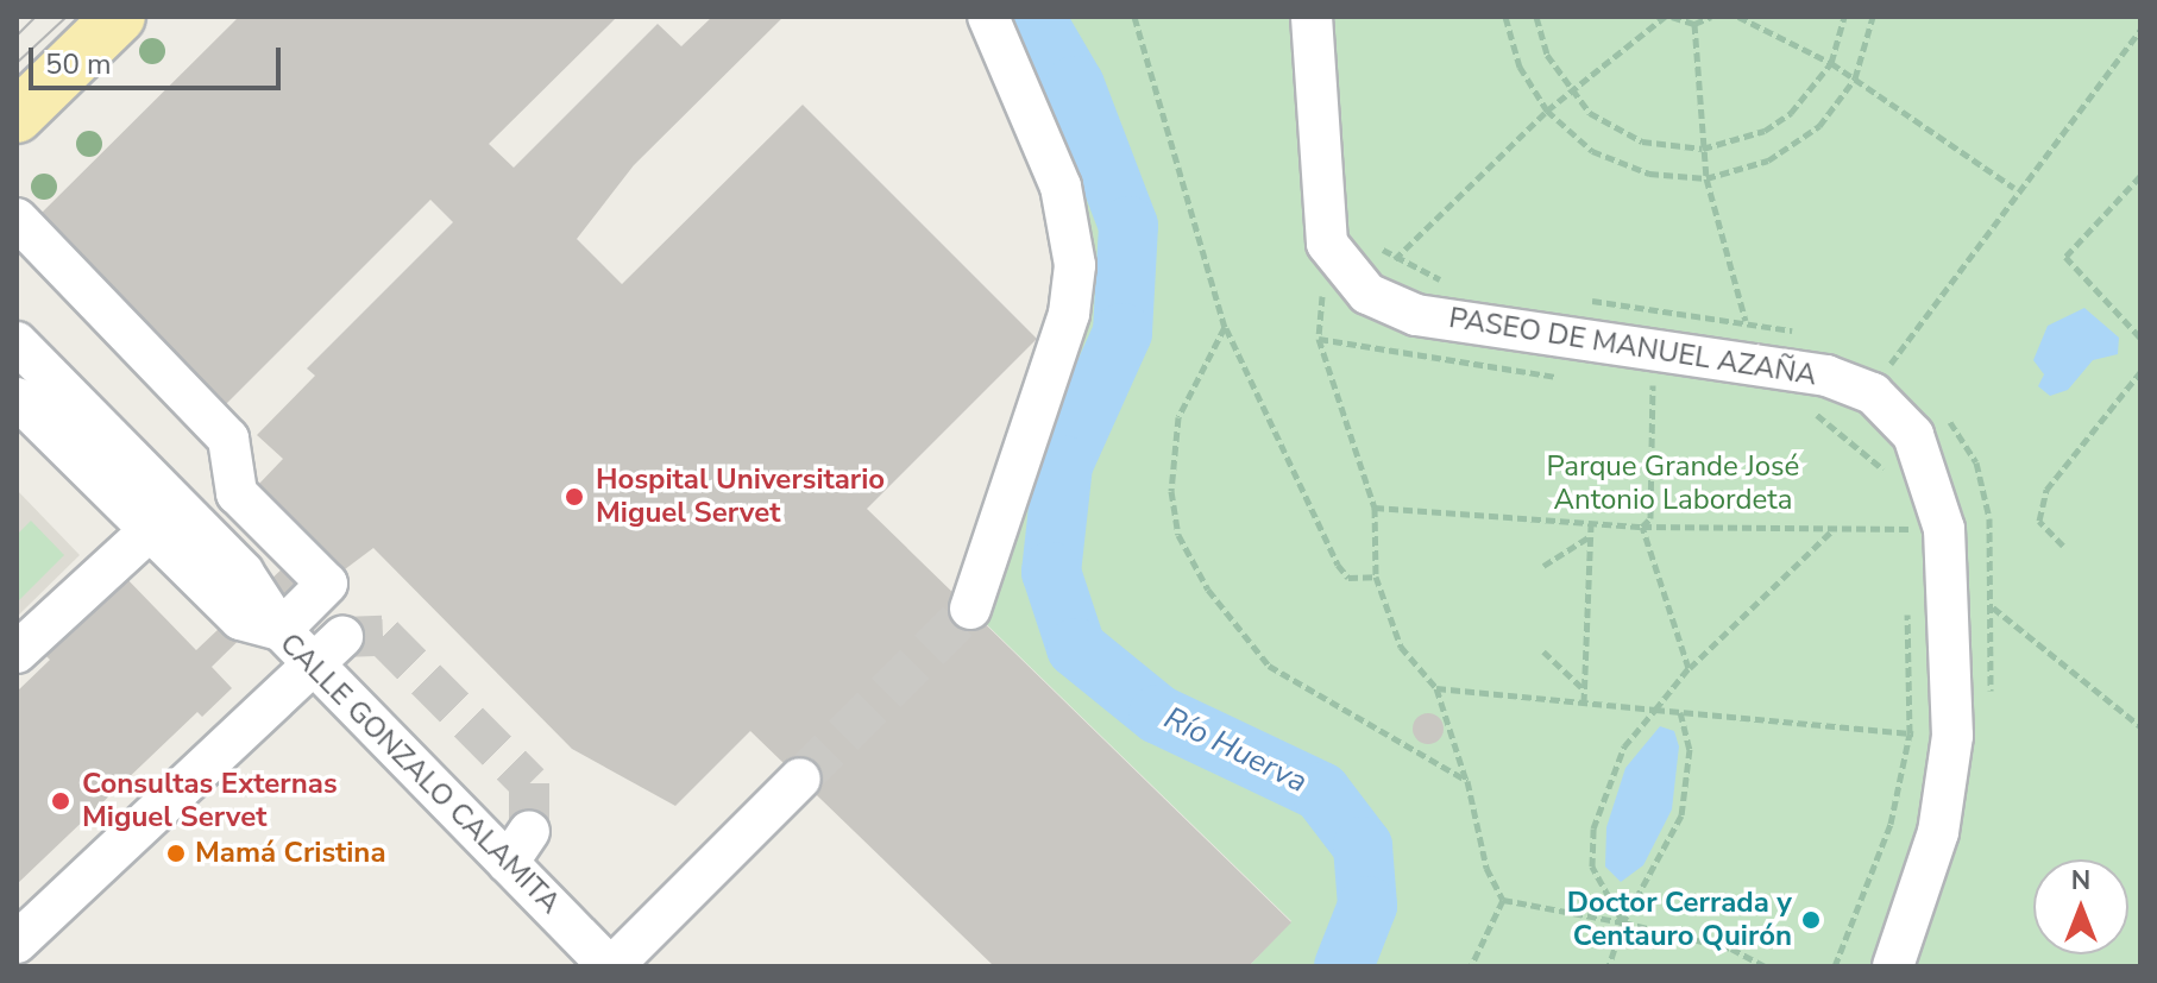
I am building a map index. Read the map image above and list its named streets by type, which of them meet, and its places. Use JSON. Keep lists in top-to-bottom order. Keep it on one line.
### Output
{"streets":{"street":["PASEO DE MANUEL AZAÑA","CALLE GONZALO CALAMITA"]},"water":["Río Huerva"],"parks":["Parque Grande José Antonio Labordeta"],"places":["Hospital Universitario Miguel Servet","Consultas Externas Miguel Servet","Mamá Cristina","Doctor Cerrada y Centauro Quirón"],"scale_bar":"50 m","north":"top"}
